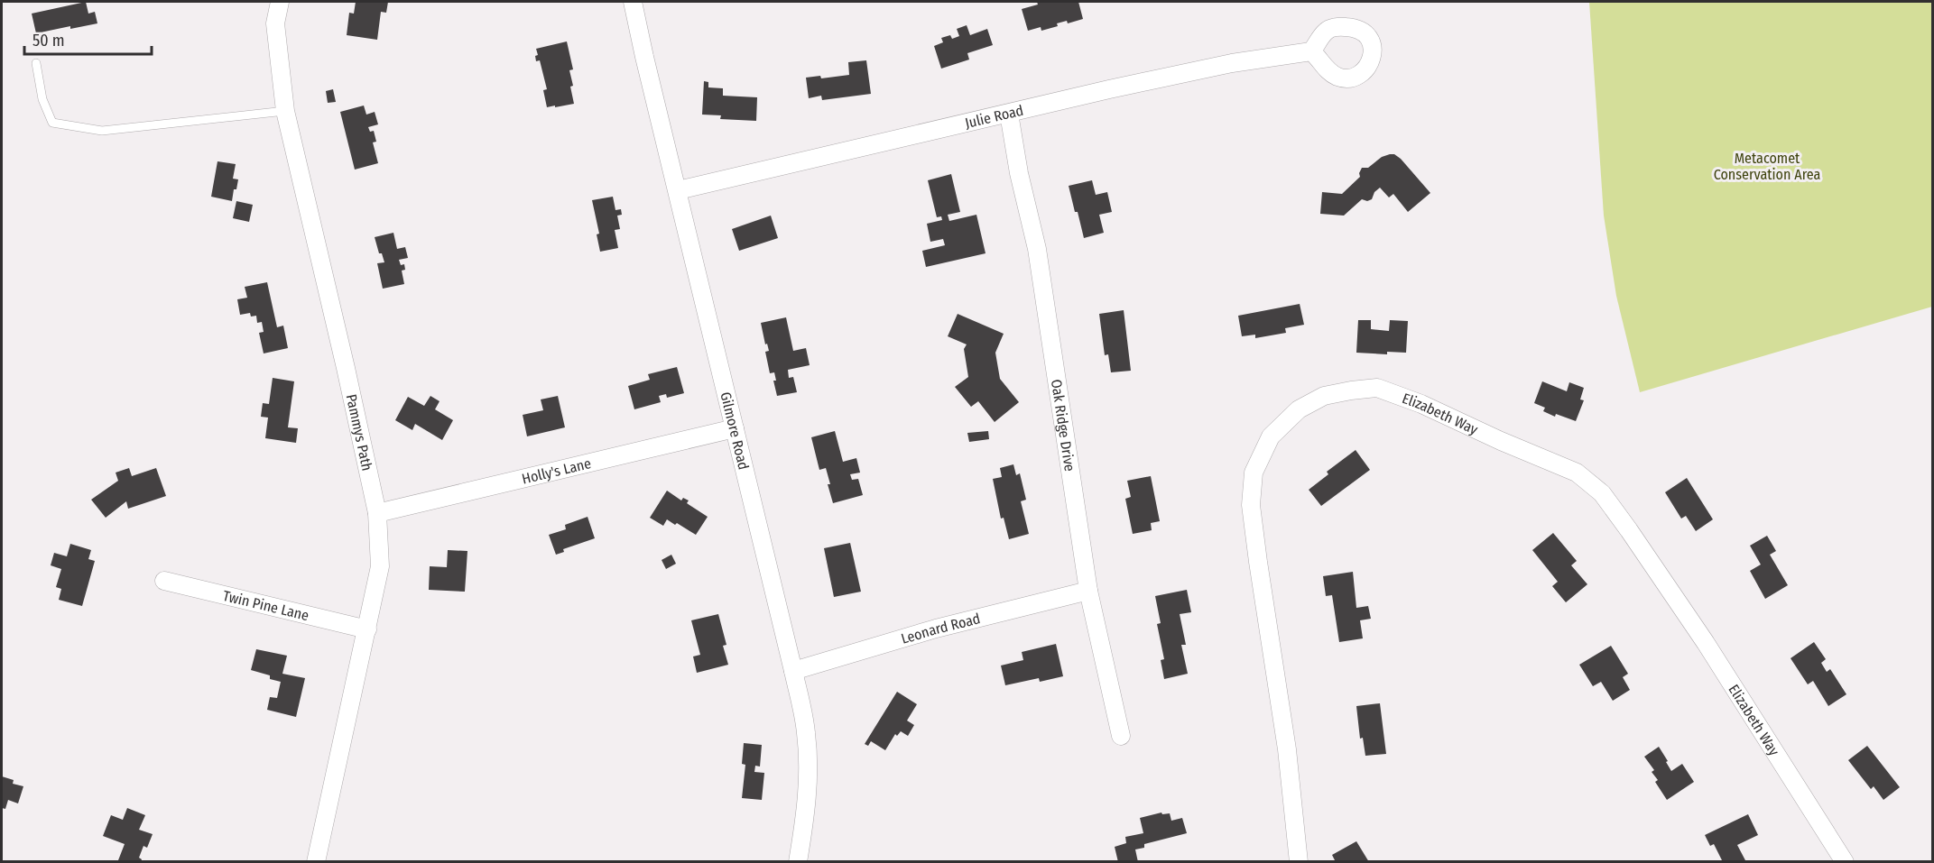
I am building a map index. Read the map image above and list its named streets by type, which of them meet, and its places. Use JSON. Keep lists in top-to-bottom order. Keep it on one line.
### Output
{"streets":{"street":["Julie Road","Elizabeth Way","Oak Ridge Drive","Gilmore Road","Pammys Path","Holly's Lane","Twin Pine Lane","Leonard Road"]},"crossings":[["Julie Road","Oak Ridge Drive"],["Julie Road","Gilmore Road"],["Oak Ridge Drive","Leonard Road"],["Gilmore Road","Holly's Lane"],["Gilmore Road","Leonard Road"],["Pammys Path","Holly's Lane"],["Pammys Path","Twin Pine Lane"]],"parks":["Metacomet Conservation Area"],"scale_bar":"50 m"}
